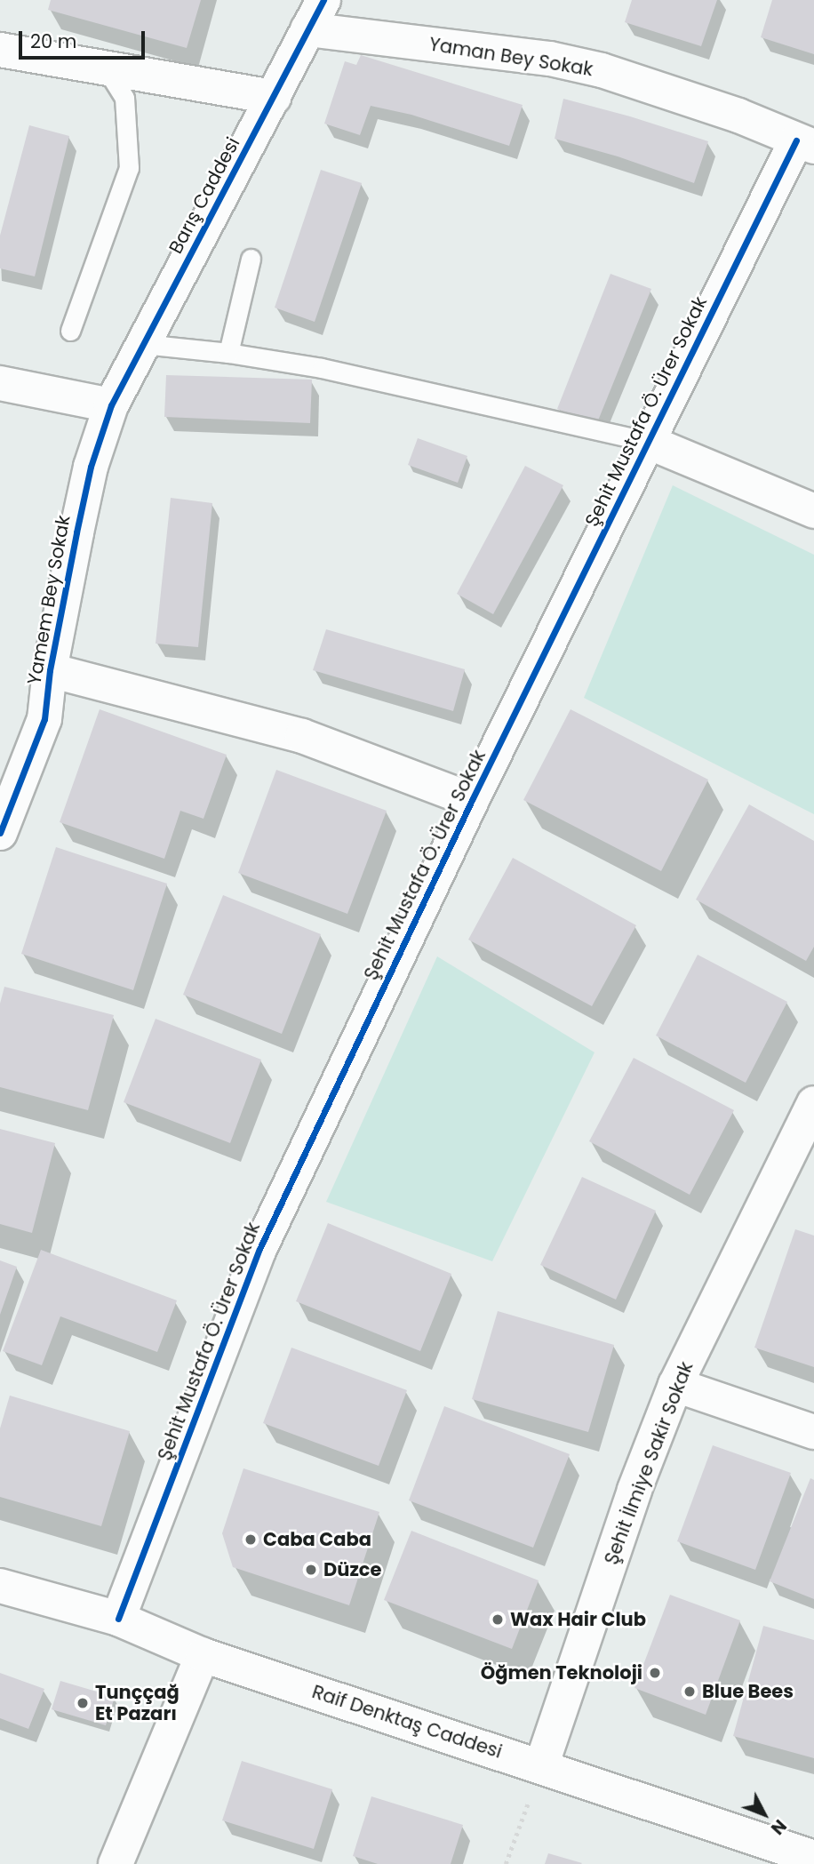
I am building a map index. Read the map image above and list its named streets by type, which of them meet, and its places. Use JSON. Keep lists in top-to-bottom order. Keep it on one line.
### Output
{"streets":{"street":["Yaman Bey Sokak","Barış Caddesi","Şehit Mustafa Ö. Ürer Sokak","Yamem Bey Sokak","Şehit İlmiye Sakir Sokak","Raif Denktaş Caddesi"]},"crossings":[["Yaman Bey Sokak","Barış Caddesi"],["Yaman Bey Sokak","Şehit Mustafa Ö. Ürer Sokak"],["Barış Caddesi","Yamem Bey Sokak"],["Şehit Mustafa Ö. Ürer Sokak","Yamem Bey Sokak"],["Şehit Mustafa Ö. Ürer Sokak","Raif Denktaş Caddesi"],["Şehit İlmiye Sakir Sokak","Raif Denktaş Caddesi"]],"places":["Caba Caba","Düzce","Wax Hair Club","Öğmen Teknoloji","Blue Bees","Tunççağ Et Pazarı"],"scale_bar":"20 m","north":"bottom right"}
